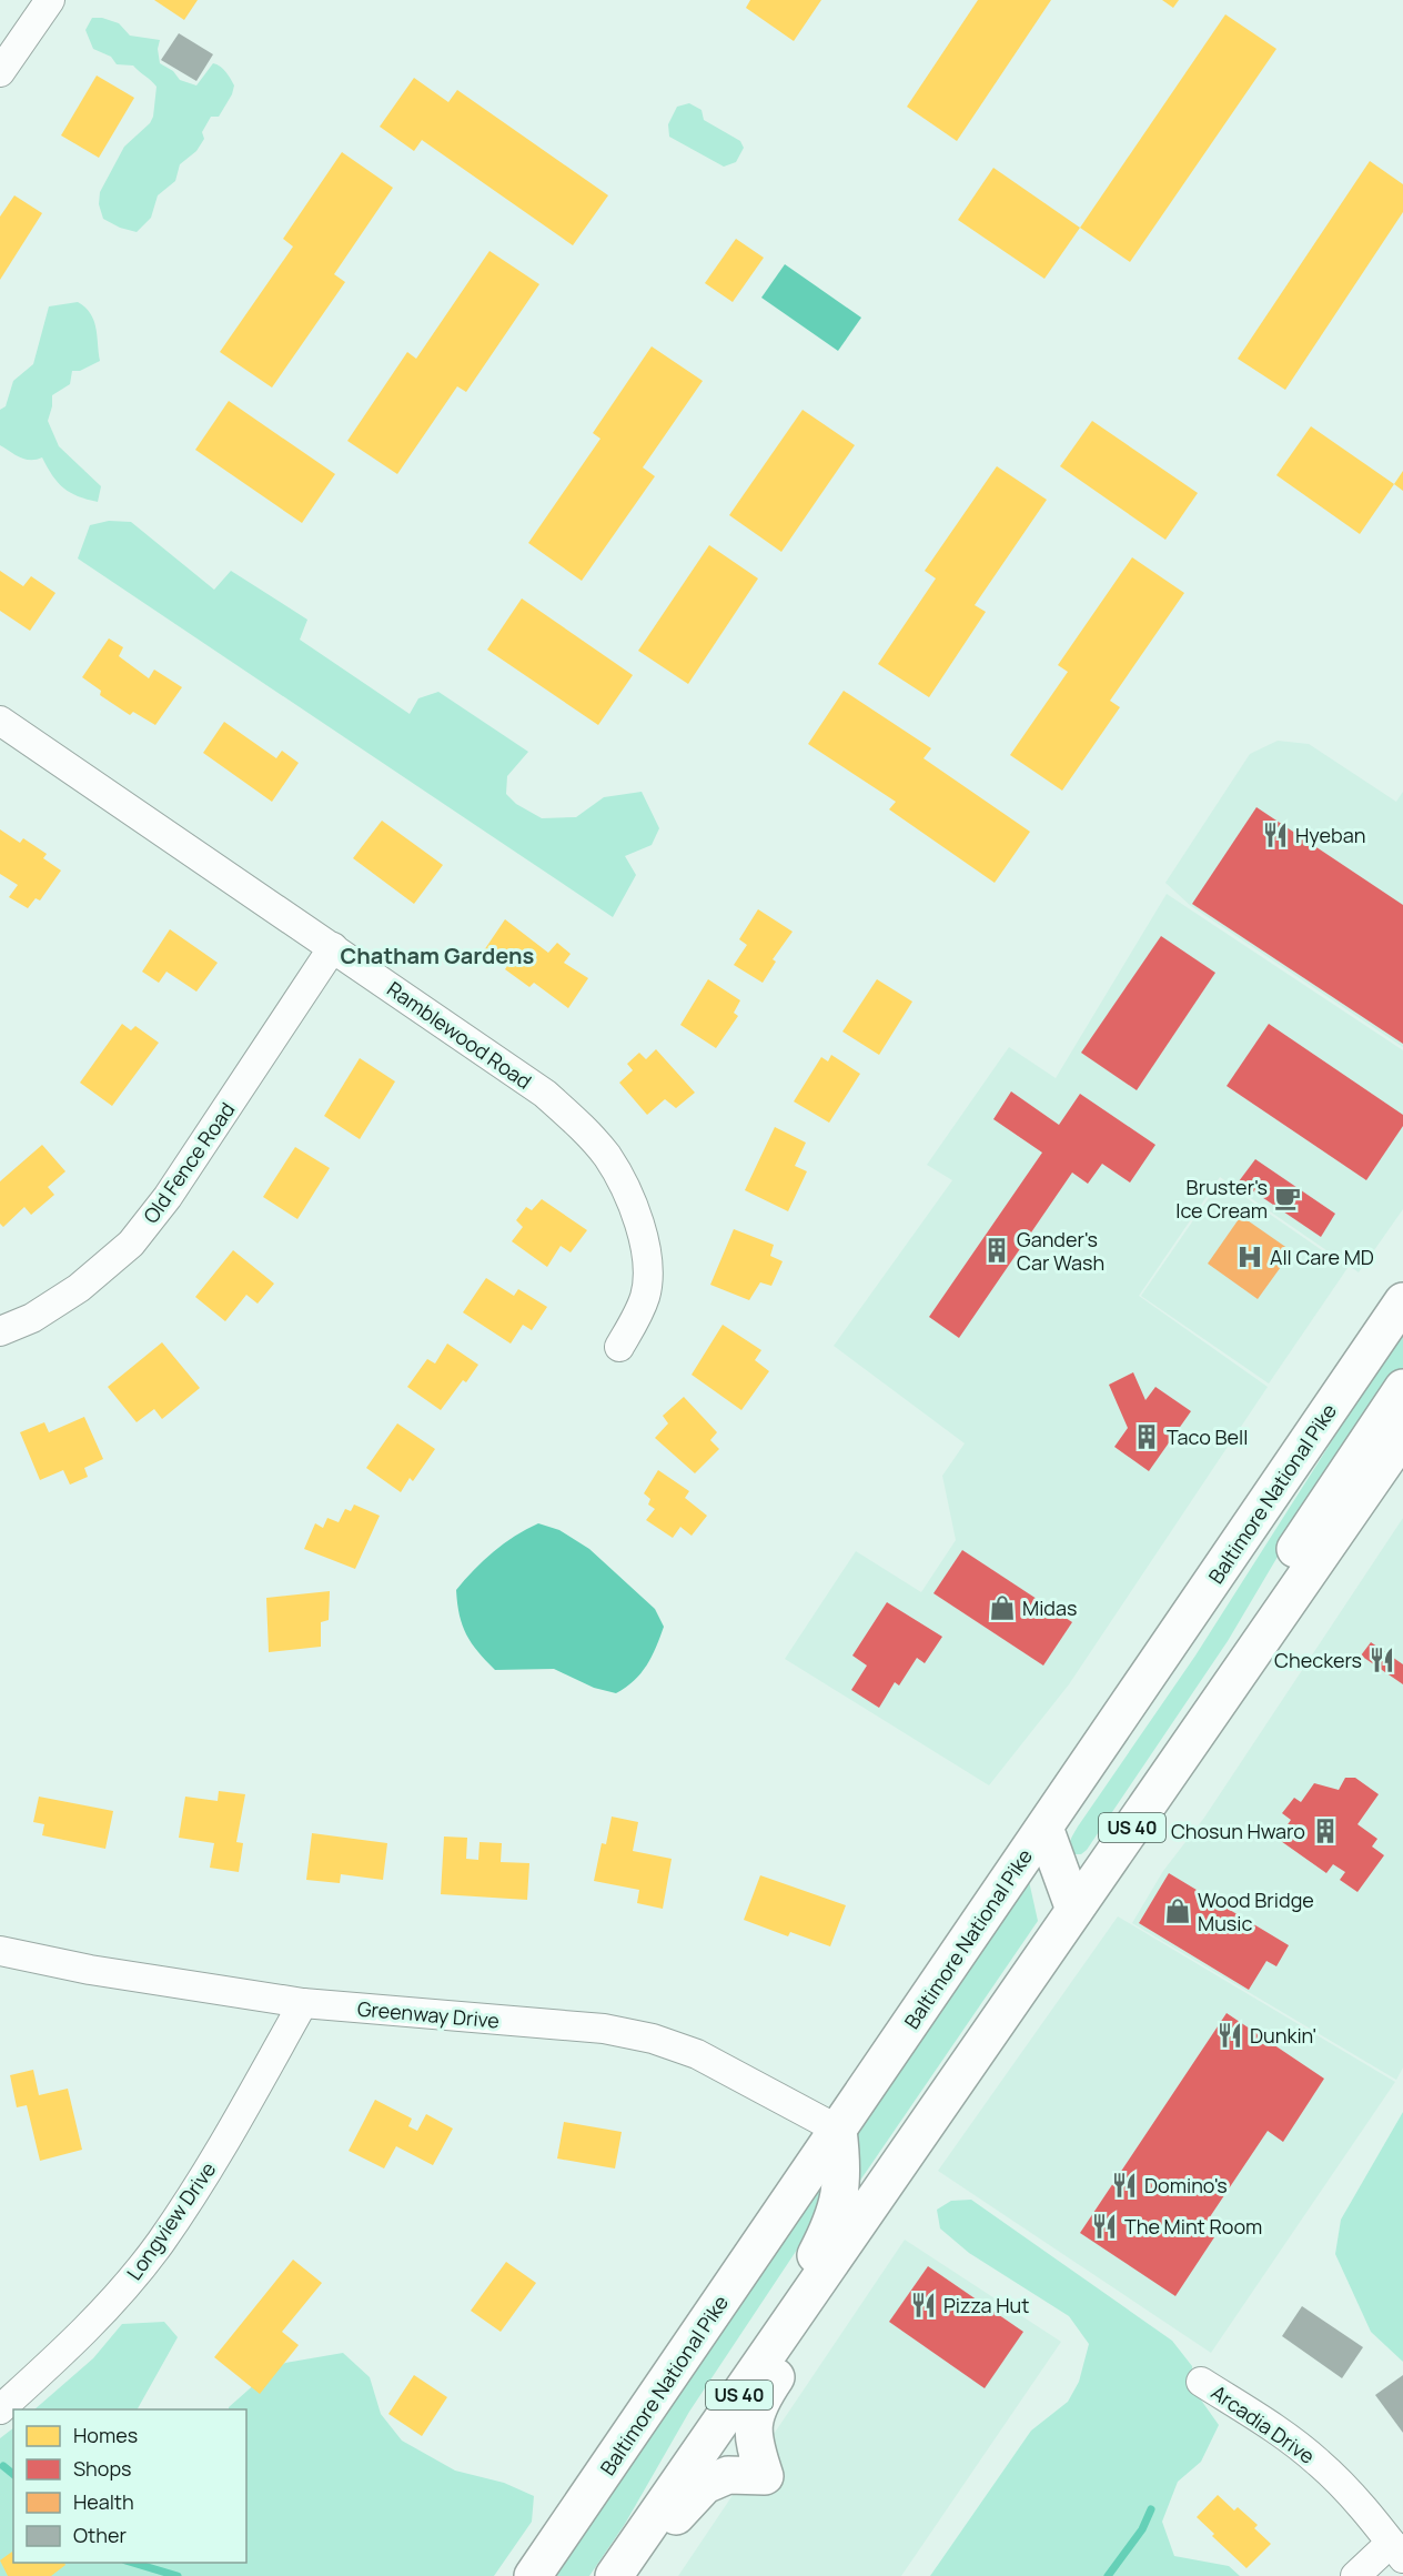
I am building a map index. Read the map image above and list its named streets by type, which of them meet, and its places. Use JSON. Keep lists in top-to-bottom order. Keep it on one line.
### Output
{"streets":{"main road":["Baltimore National Pike","US 40"],"street":["Ramblewood Road","Old Fence Road","Greenway Drive","Longview Drive","Arcadia Drive"]},"crossings":[["Ramblewood Road","Old Fence Road"],["Baltimore National Pike","Greenway Drive"],["Greenway Drive","Longview Drive"]],"districts":["Chatham Gardens"],"places":{"restaurant":["Hyeban","Checkers","Dunkin'","Domino's","The Mint Room","Pizza Hut"],"cafe":["Bruster's Ice Cream"],"building":["Gander's Car Wash","Taco Bell","Chosun Hwaro"],"hospital":["All Care MD"],"shop":["Midas","Wood Bridge Music"]},"legend":["Homes","Shops","Health","Other"]}
